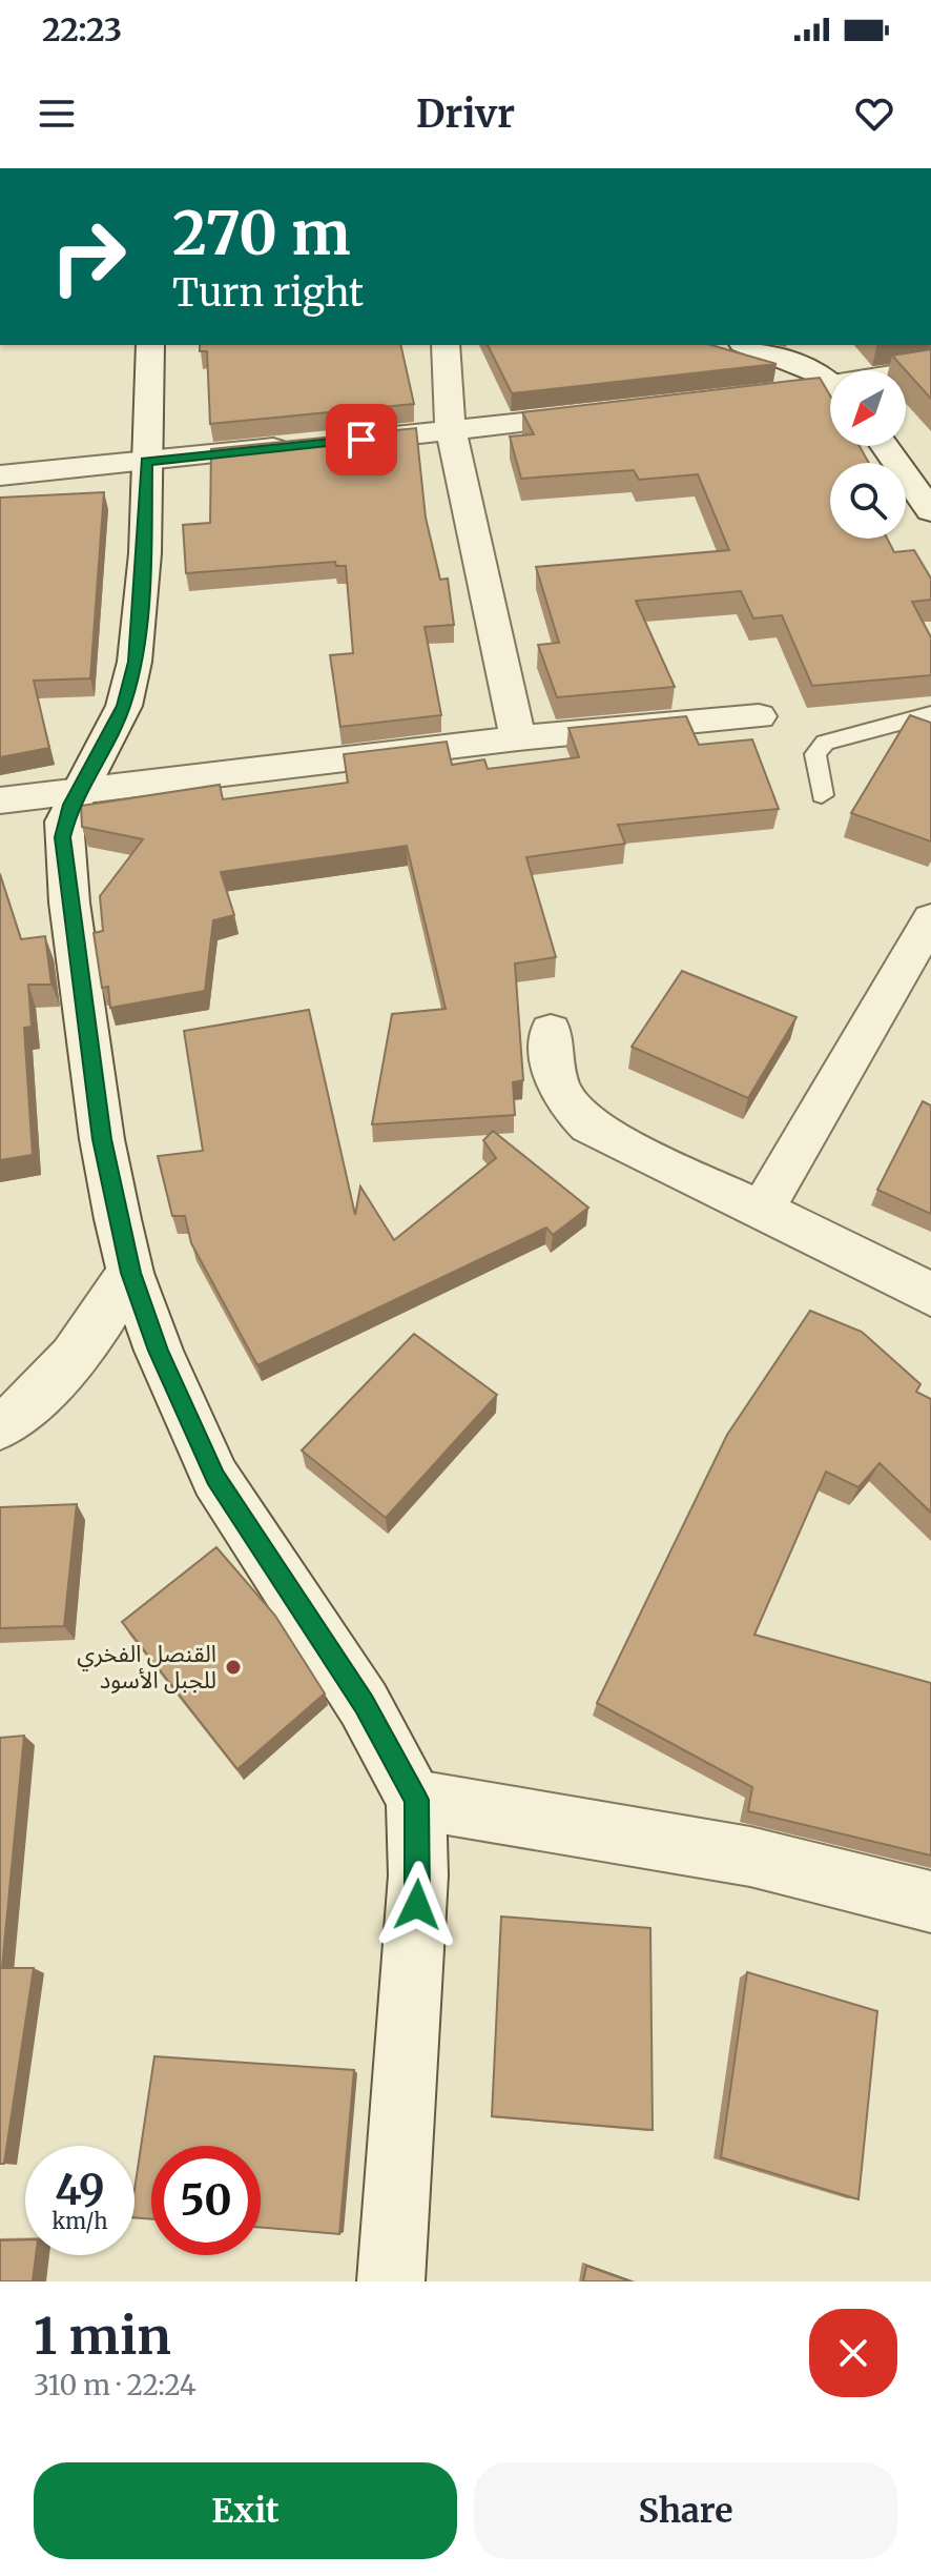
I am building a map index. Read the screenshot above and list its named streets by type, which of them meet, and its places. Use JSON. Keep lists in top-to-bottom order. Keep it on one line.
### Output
{"places":["القنصل الفخري للجبل الأسود"],"north":"bottom left","page":{"status":"22:23","header":"Drivr","turn":["270 m","Turn right"],"speed":"49 km/h","limit":"50","heading":["1 min","310 m · 22:24"],"buttons":["Exit","Share"]}}
